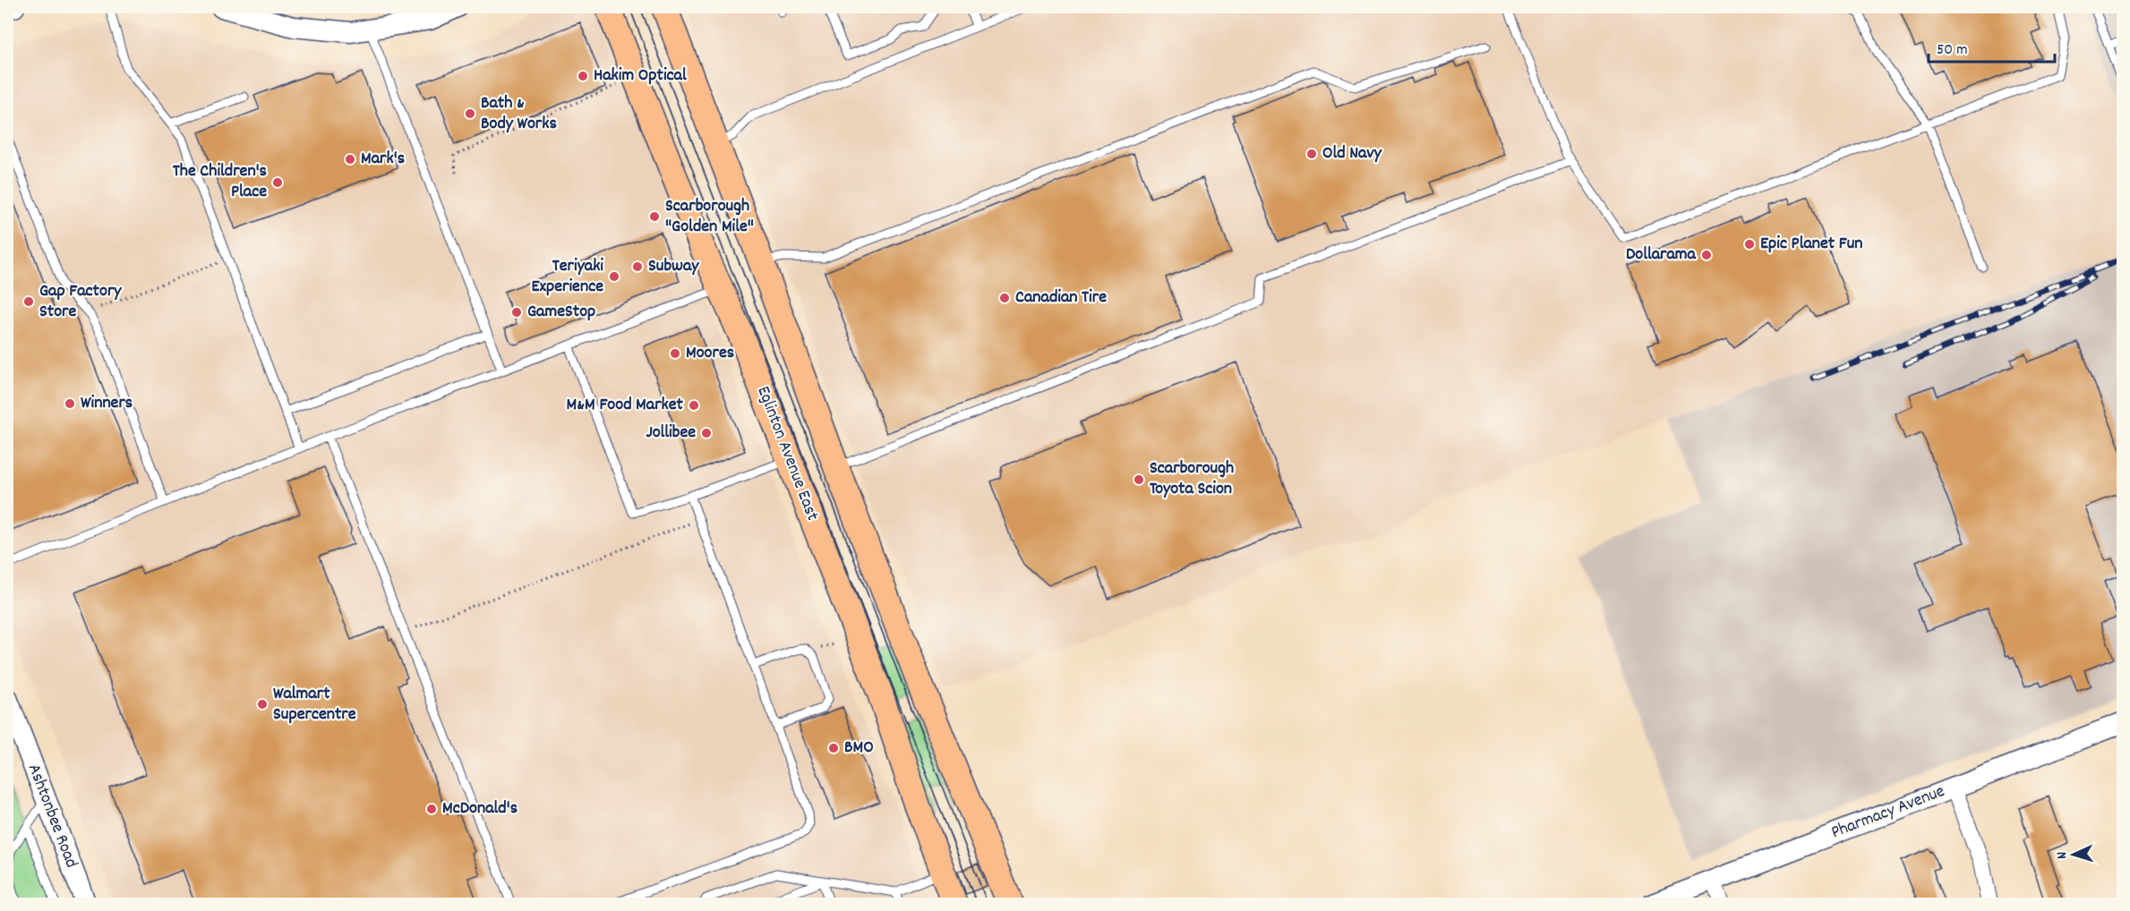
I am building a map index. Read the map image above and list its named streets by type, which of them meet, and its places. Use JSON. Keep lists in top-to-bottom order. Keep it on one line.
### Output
{"streets":{"main road":["Eglinton Avenue East"],"street":["Pharmacy Avenue","Ashtonbee Road"]},"places":["Hakim Optical","Bath & Body Works","Old Navy","Mark's","The Children's Place","Scarborough \"Golden Mile\"","Epic Planet Fun","Dollarama","Subway","Teriyaki Experience","Canadian Tire","Gap Factory Store","GameStop","Moores","Winners","M&M Food Market","Jollibee","Scarborough Toyota Scion","Walmart Supercentre","BMO","McDonald's"],"scale_bar":"50 m","north":"left"}
